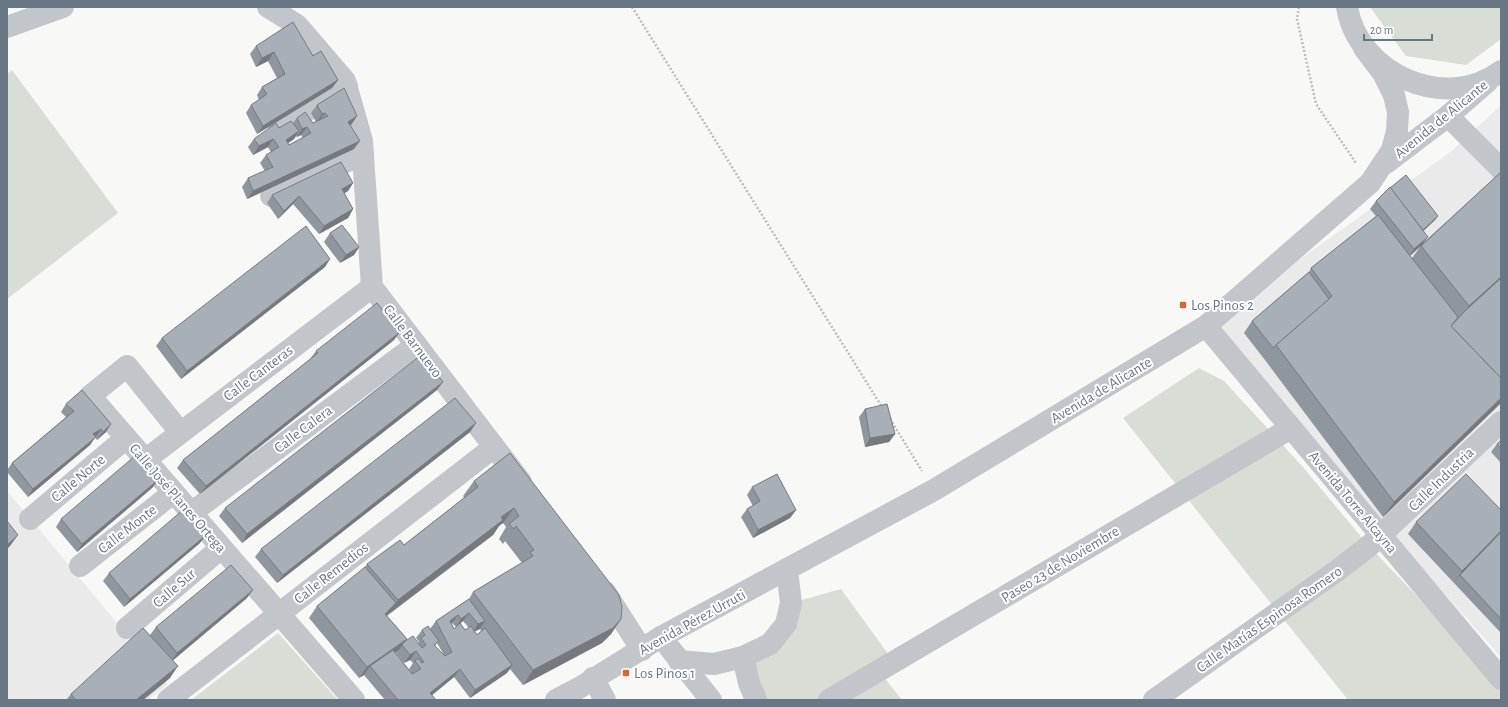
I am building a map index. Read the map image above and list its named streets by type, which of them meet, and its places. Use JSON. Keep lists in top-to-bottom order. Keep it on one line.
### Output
{"streets":{"street":["Avenida de Alicante","Calle Barnuevo","Calle Canteras","Calle Calera","Calle Norte","Calle Industria","Calle José Planes Ortega","Avenida Torre Alcayna","Calle Monte","Paseo 23 de Noviembre","Calle Remedios","Calle Sur","Calle Matías Espinosa Romero","Avenida Pérez Urruti"]},"crossings":[["Avenida de Alicante","Avenida Torre Alcayna"],["Avenida de Alicante","Avenida Pérez Urruti"],["Calle Barnuevo","Calle Canteras"],["Calle Barnuevo","Calle Calera"],["Calle Barnuevo","Calle Remedios"],["Calle Canteras","Calle José Planes Ortega"],["Calle Calera","Calle José Planes Ortega"],["Calle Norte","Calle José Planes Ortega"],["Calle Industria","Avenida Torre Alcayna"],["Calle Industria","Calle Matías Espinosa Romero"],["Calle José Planes Ortega","Calle Monte"],["Calle José Planes Ortega","Calle Remedios"],["Calle José Planes Ortega","Calle Sur"],["Avenida Torre Alcayna","Paseo 23 de Noviembre"],["Avenida Torre Alcayna","Calle Matías Espinosa Romero"]],"places":{"transit":["Los Pinos 2","Los Pinos 1"]},"scale_bar":"20 m"}
